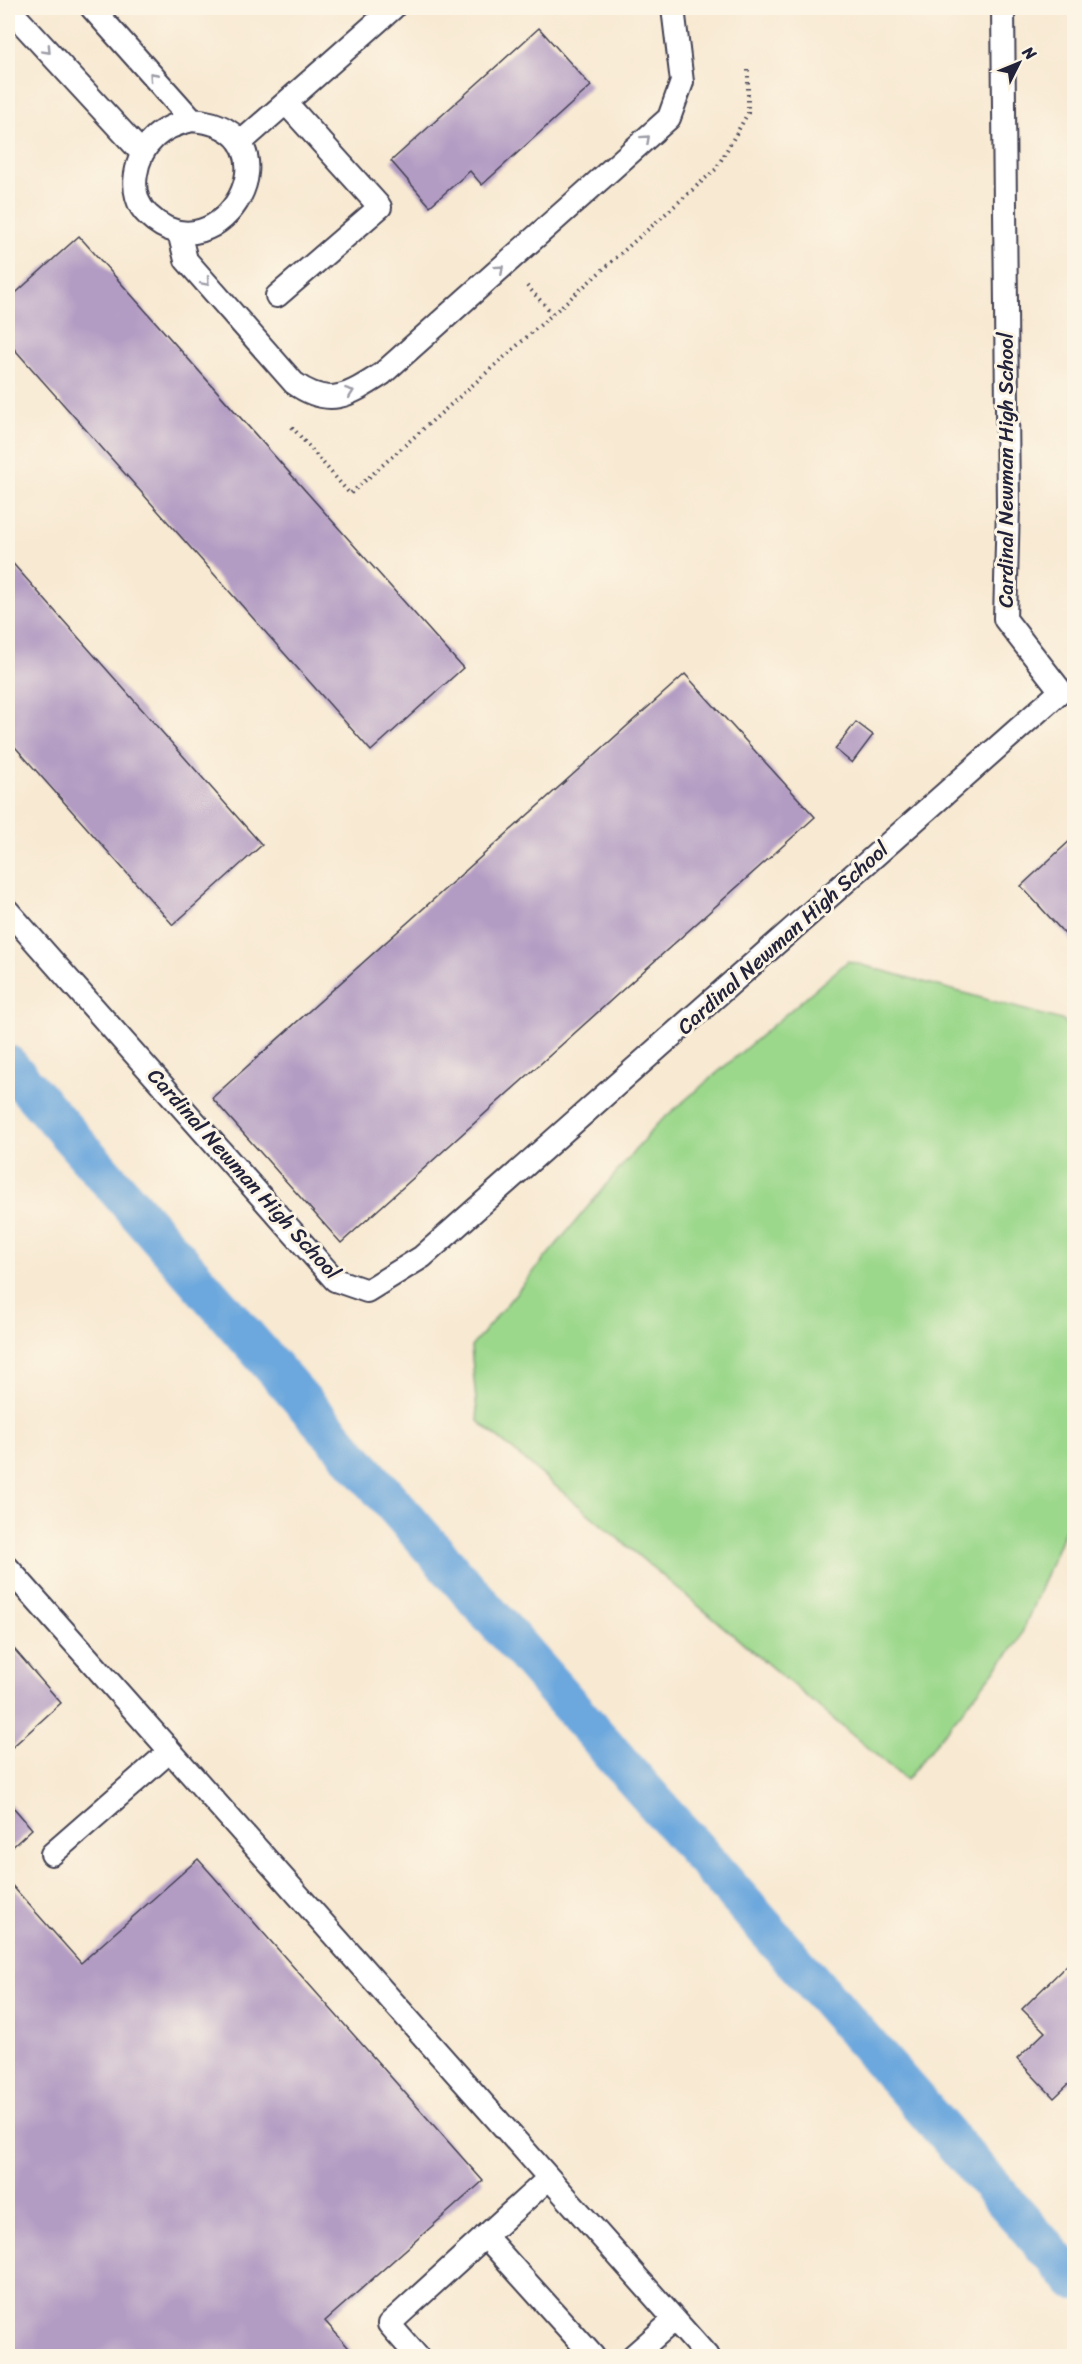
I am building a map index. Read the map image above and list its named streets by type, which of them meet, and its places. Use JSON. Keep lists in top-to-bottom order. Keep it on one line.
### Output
{"streets":{"lane":["Cardinal Newman High School"]},"north":"top right"}
